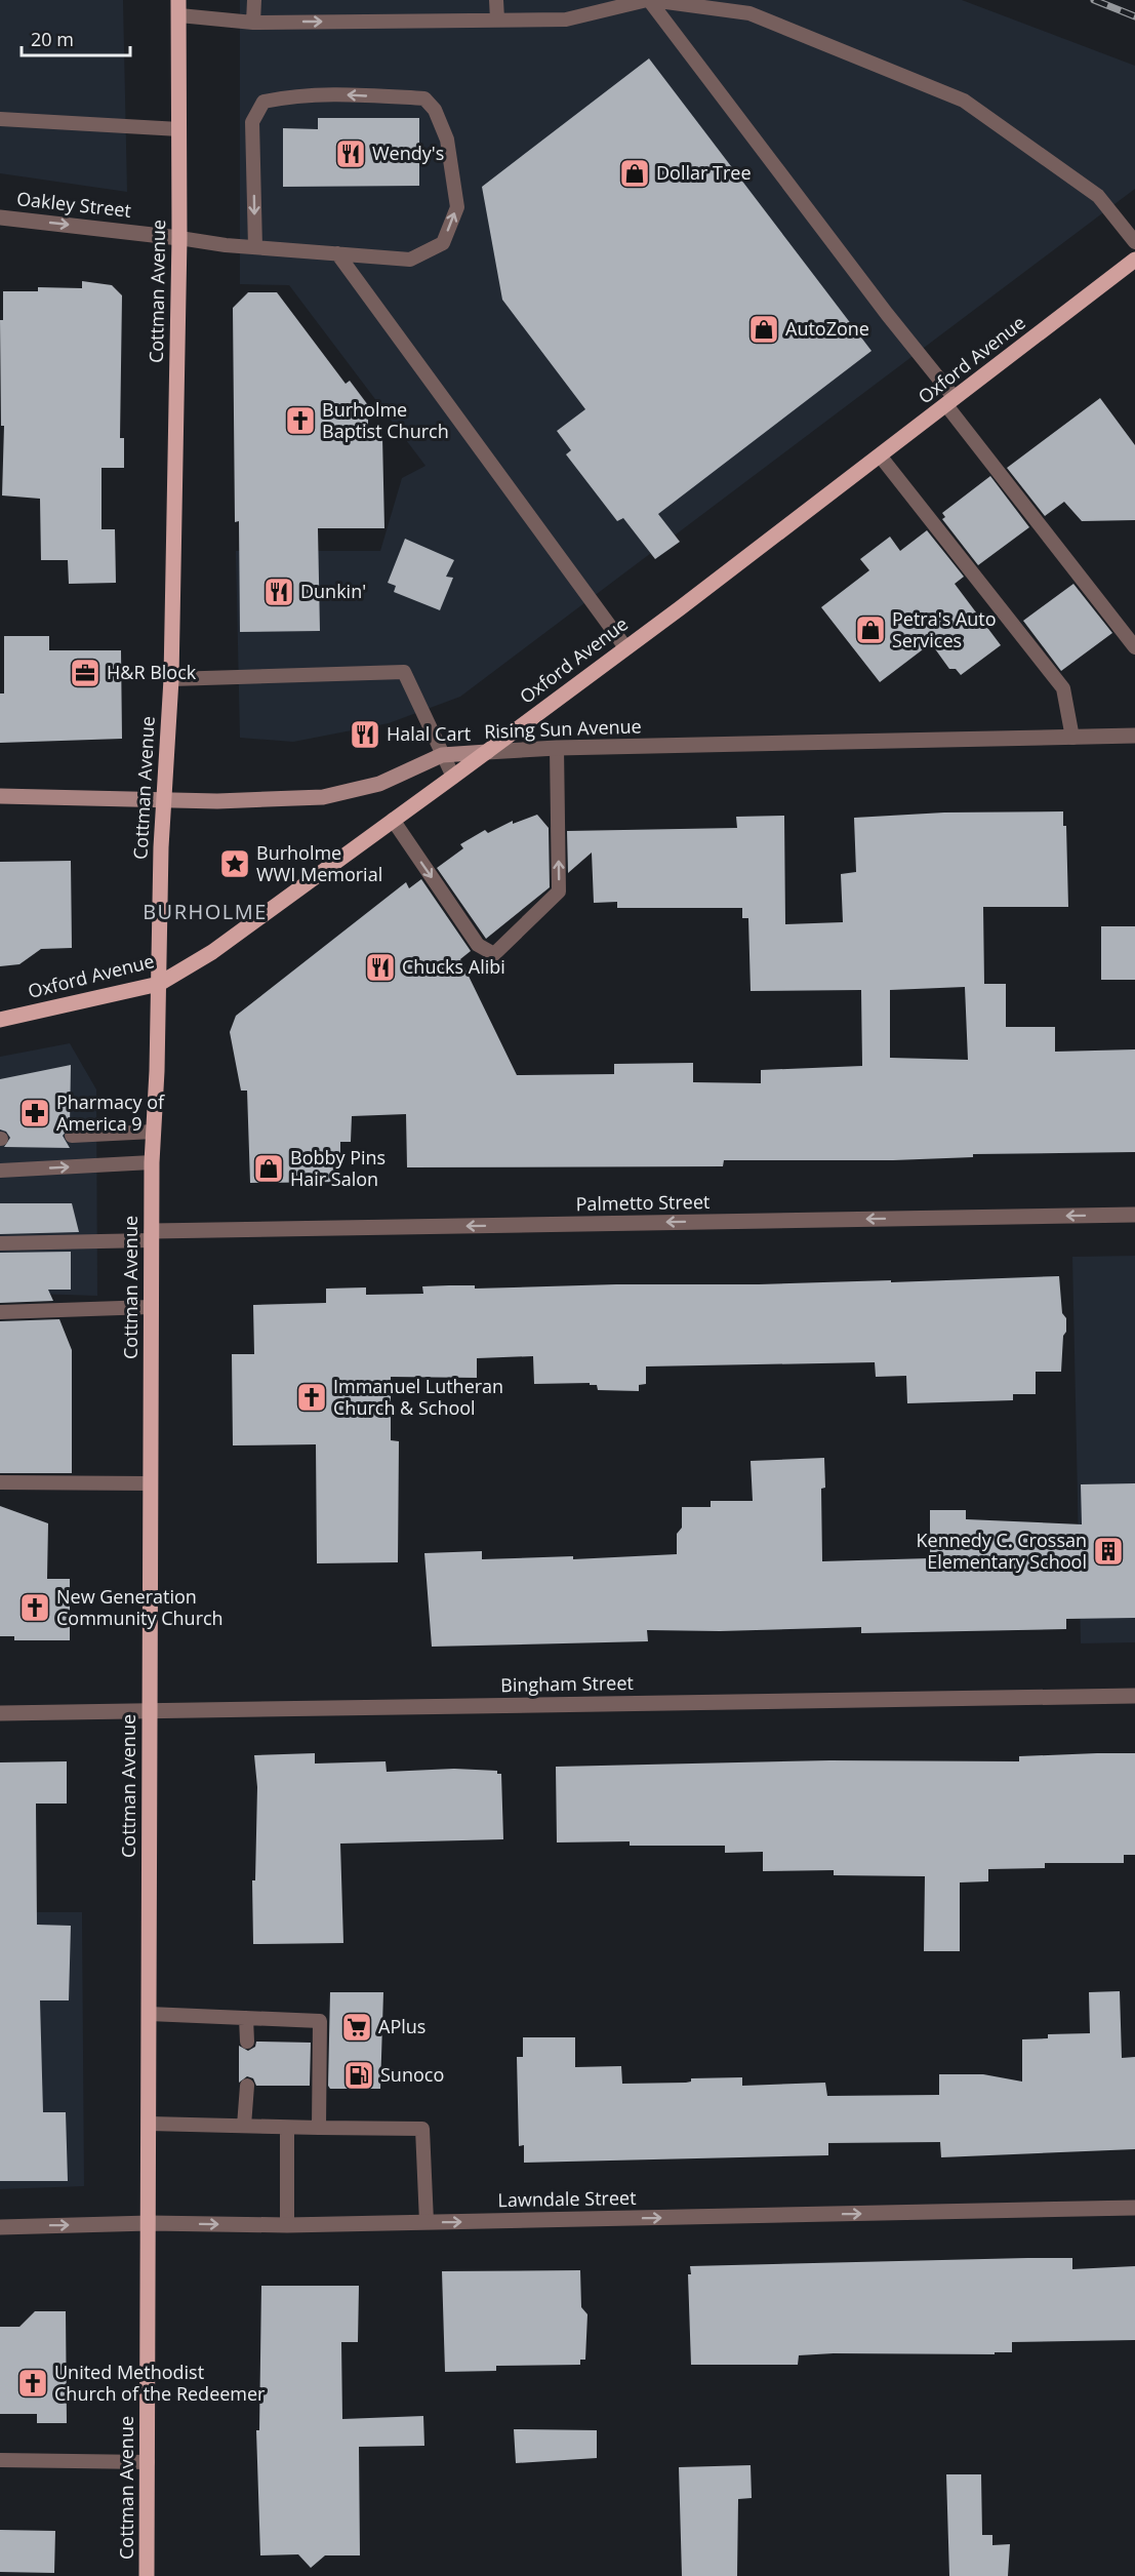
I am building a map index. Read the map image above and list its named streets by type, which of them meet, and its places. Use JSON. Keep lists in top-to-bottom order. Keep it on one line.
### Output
{"streets":{"main road":["Cottman Avenue","Oxford Avenue","Rising Sun Avenue"],"street":["Oakley Street","Palmetto Street","Bingham Street","Lawndale Street"]},"crossings":[["Oakley Street","Cottman Avenue"],["Cottman Avenue","Oxford Avenue"],["Cottman Avenue","Rising Sun Avenue"],["Cottman Avenue","Palmetto Street"],["Cottman Avenue","Bingham Street"],["Cottman Avenue","Lawndale Street"],["Oxford Avenue","Rising Sun Avenue"]],"one_way":["Oakley Street","Palmetto Street","Lawndale Street"],"districts":["BURHOLME"],"places":{"restaurant":["Wendy's","Dunkin'","Halal Cart","Chucks Alibi"],"shop":["Dollar Tree","AutoZone","Petra's Auto Services","Bobby Pins Hair Salon"],"church":["Burholme Baptist Church","Immanuel Lutheran Church & School","New Generation Community Church","United Methodist Church of the Redeemer"],"office":["H&R Block"],"place":["Burholme WWI Memorial"],"pharmacy":["Pharmacy of America 9"],"building":["Kennedy C. Crossan Elementary School"],"supermarket":["APlus"],"fuel station":["Sunoco"]},"scale_bar":"20 m"}
